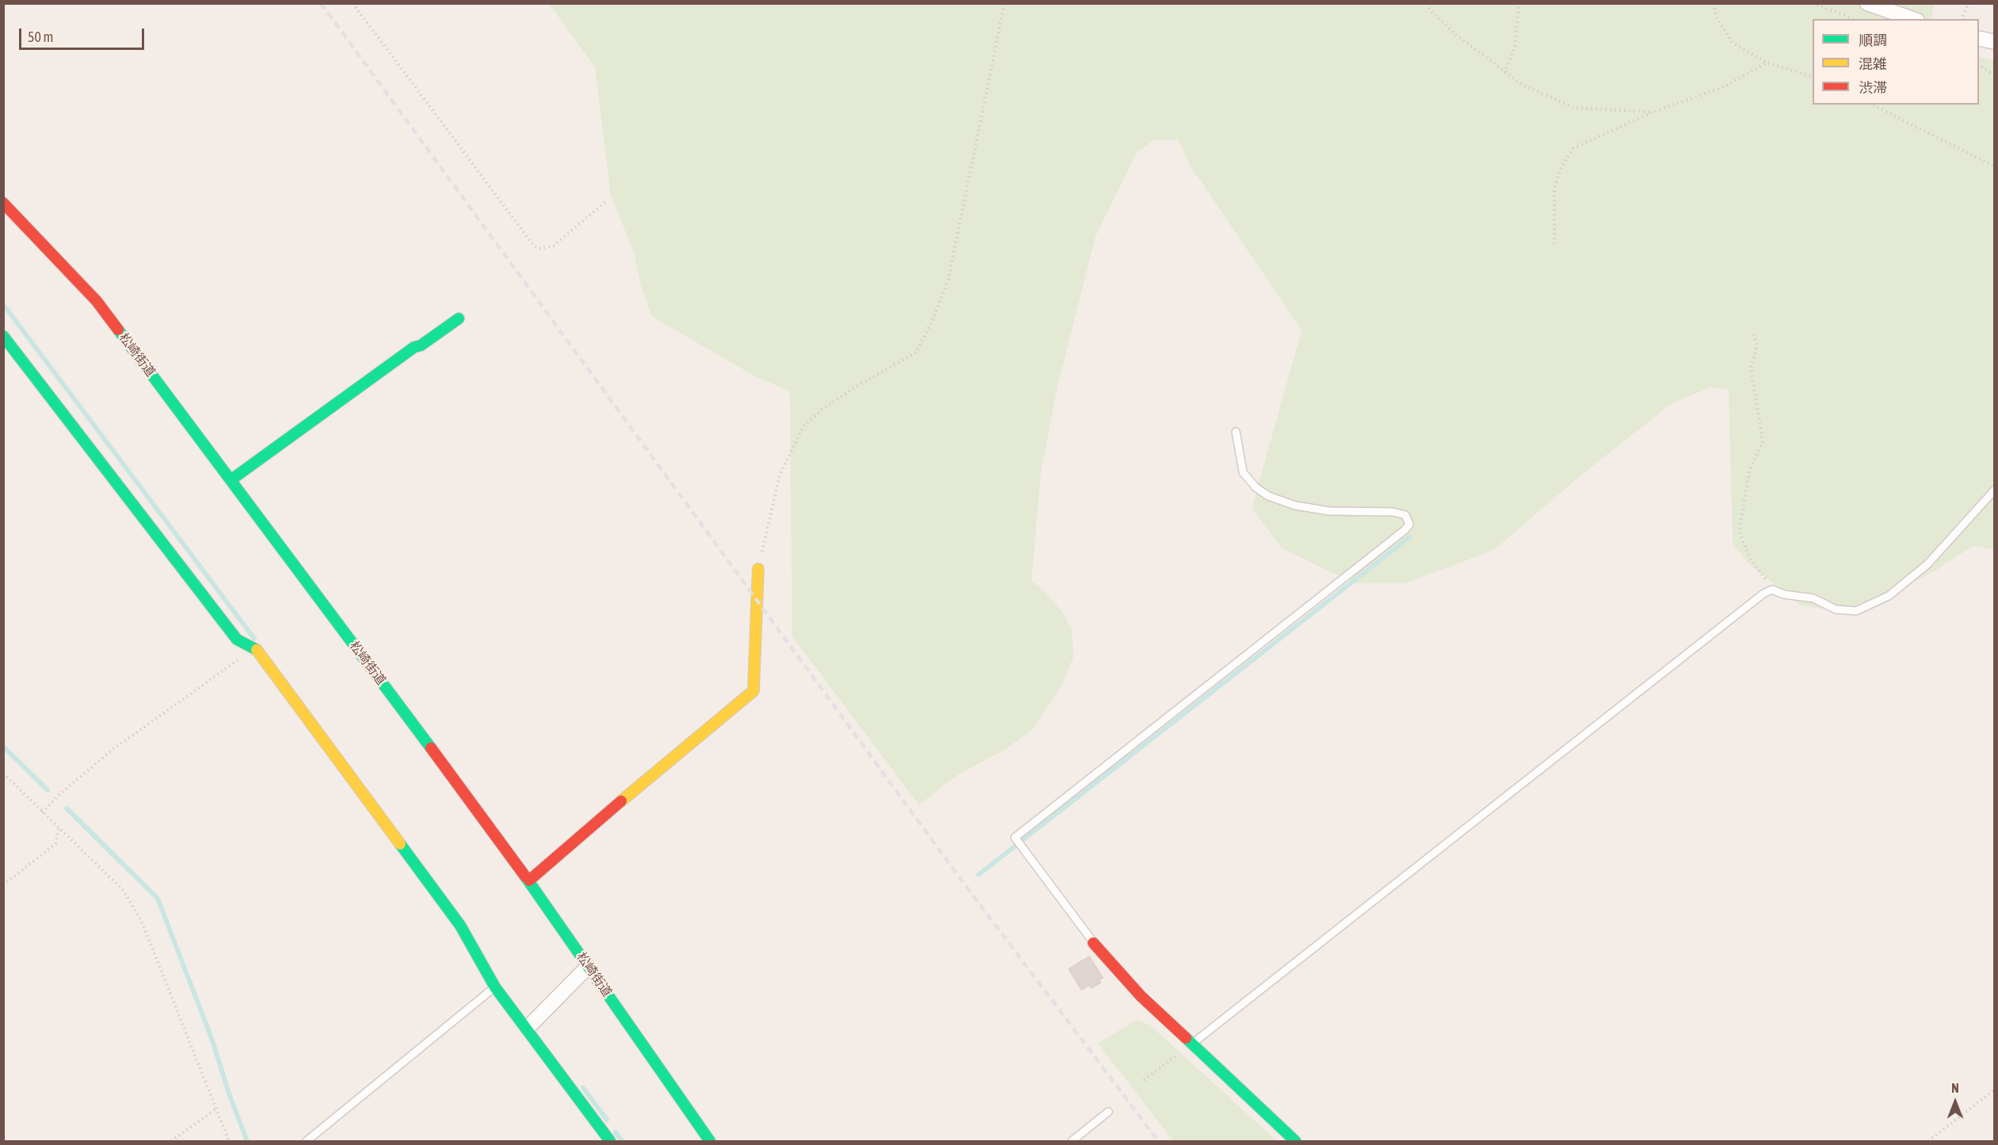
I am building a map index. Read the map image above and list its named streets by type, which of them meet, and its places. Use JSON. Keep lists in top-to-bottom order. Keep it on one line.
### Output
{"streets":{"street":["松崎街道"]},"legend":["順調","混雑","渋滞"],"scale_bar":"50 m","north":"top"}
